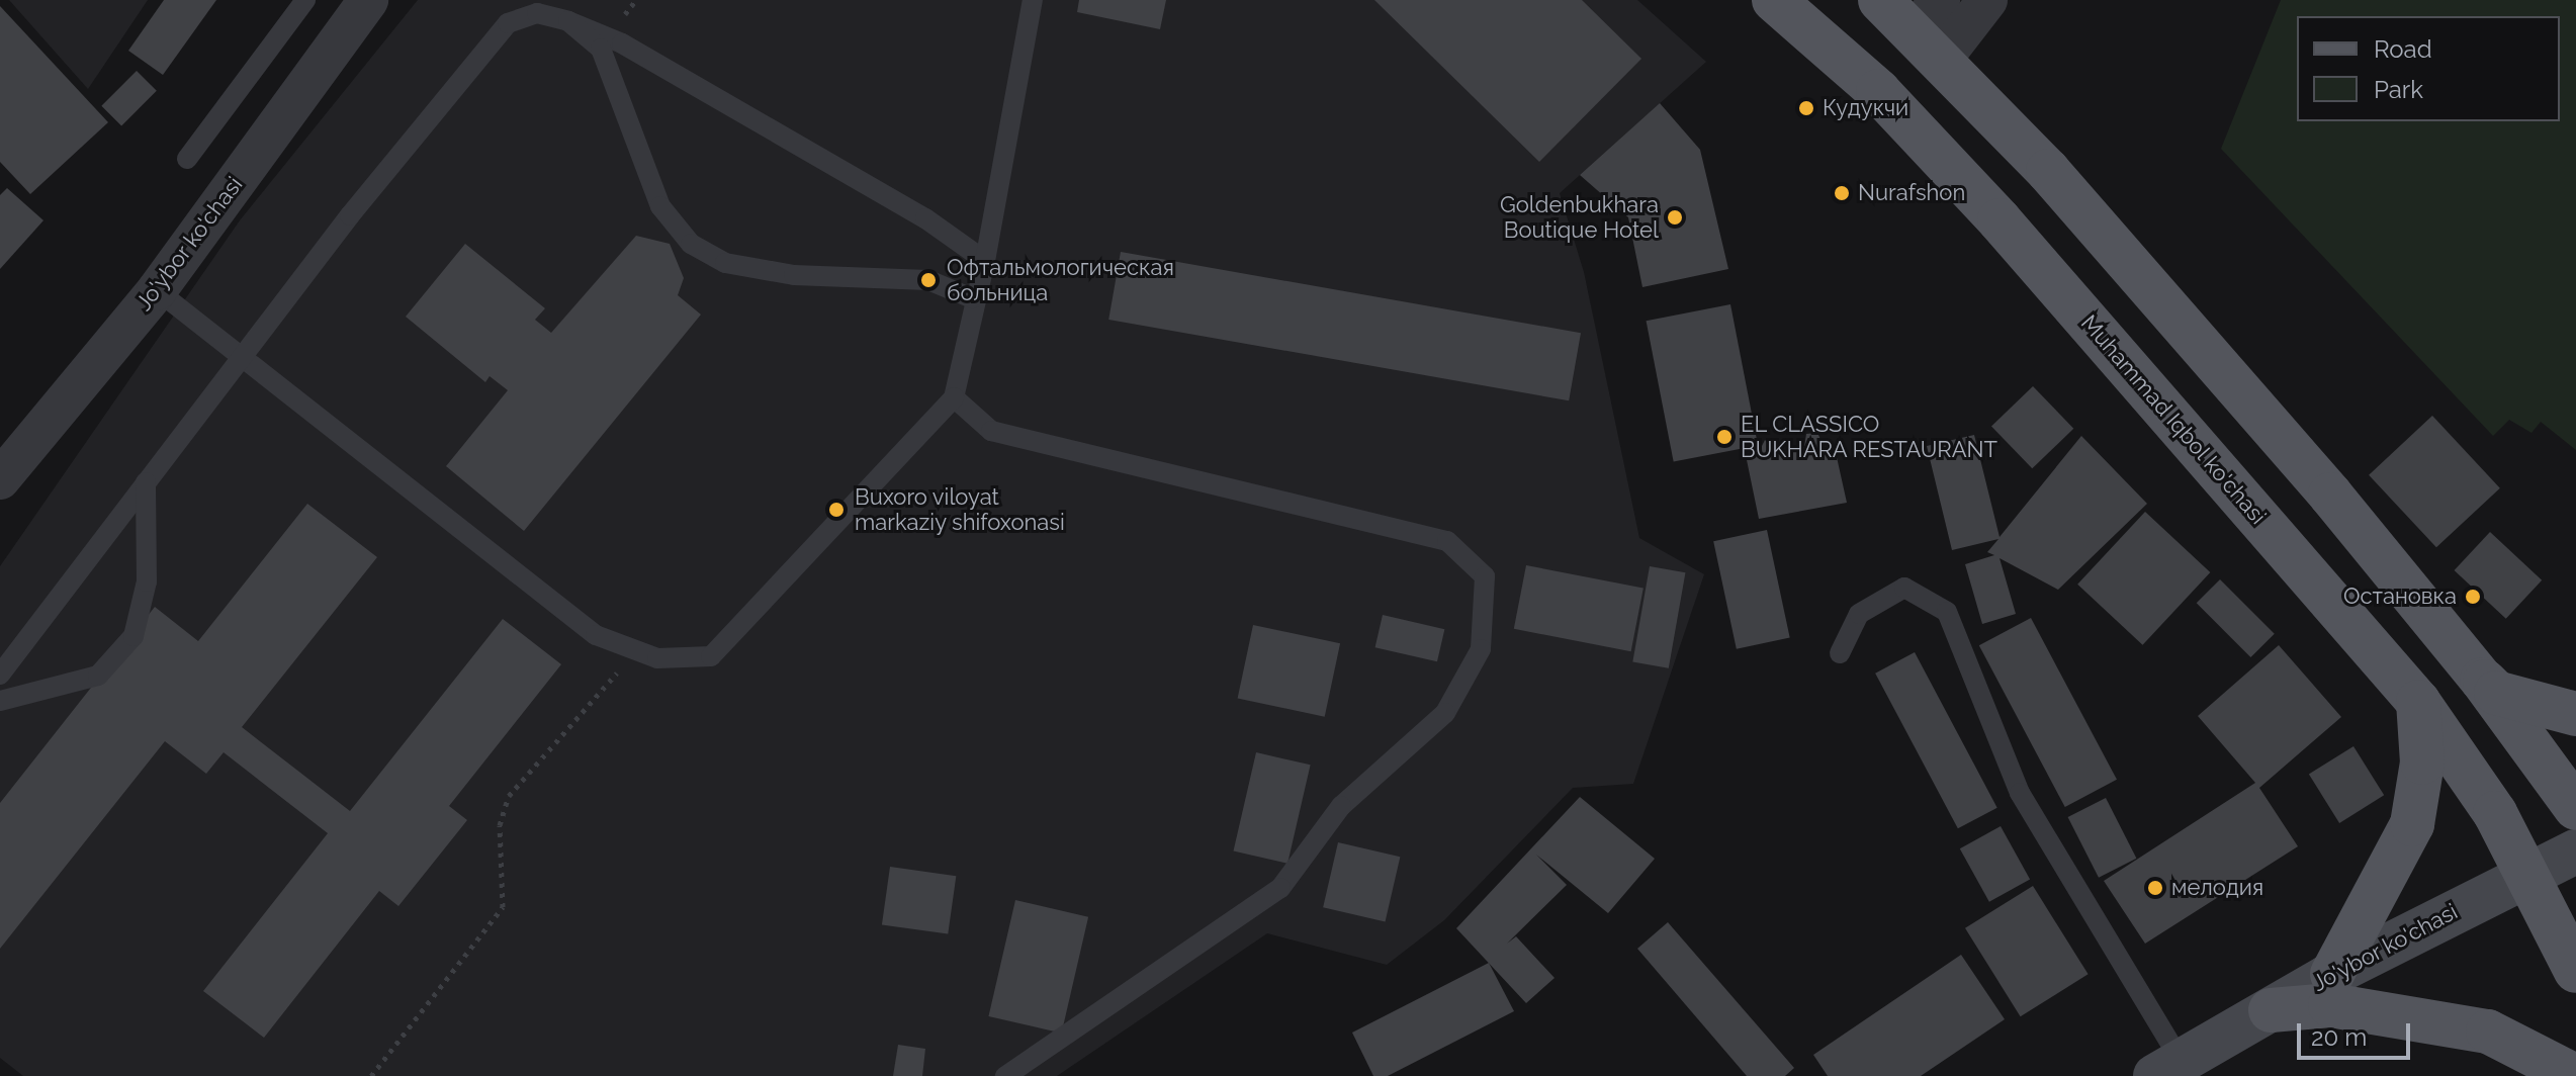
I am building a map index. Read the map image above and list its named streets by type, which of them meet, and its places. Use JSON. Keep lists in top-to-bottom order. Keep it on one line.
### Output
{"streets":{"main road":["Muhammad Iqbol ko'chasi"],"street":["Jo'ybor ko'chasi"]},"crossings":[["Jo'ybor ko'chasi","Muhammad Iqbol ko'chasi"]],"places":["Кудукчи","Nurafshon","Goldenbukhara Boutique Hotel","Офтальмологическая больница","EL CLASSICO BUKHARA RESTAURANT","Buxoro viloyat markaziy shifoxonasi","Остановка","мелодия"],"legend":["Road","Park"],"scale_bar":"20 m"}
